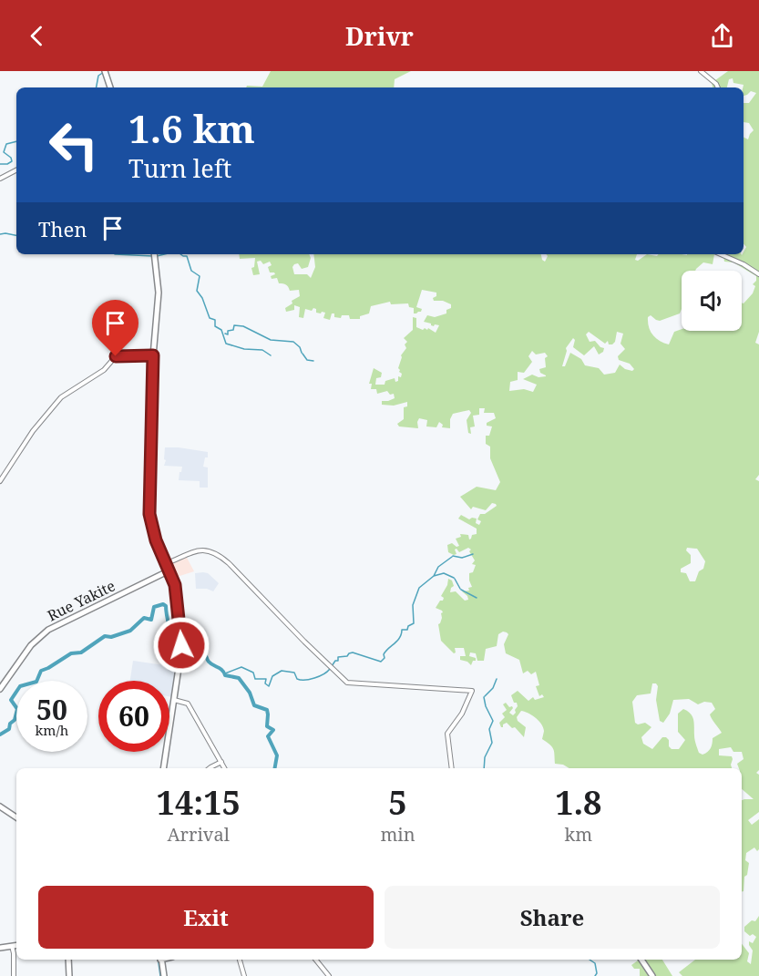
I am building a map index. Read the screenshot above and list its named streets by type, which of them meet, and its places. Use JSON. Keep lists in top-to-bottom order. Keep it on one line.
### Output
{"streets":{"main road":["Rue Yakite"]},"page":{"header":"Drivr","turn":["1.6 km","Turn left"],"then":"Then","speed":"50 km/h","limit":"60","eta":["14:15","Arrival","5","min","1.8","km"],"buttons":["Exit","Share"]}}
